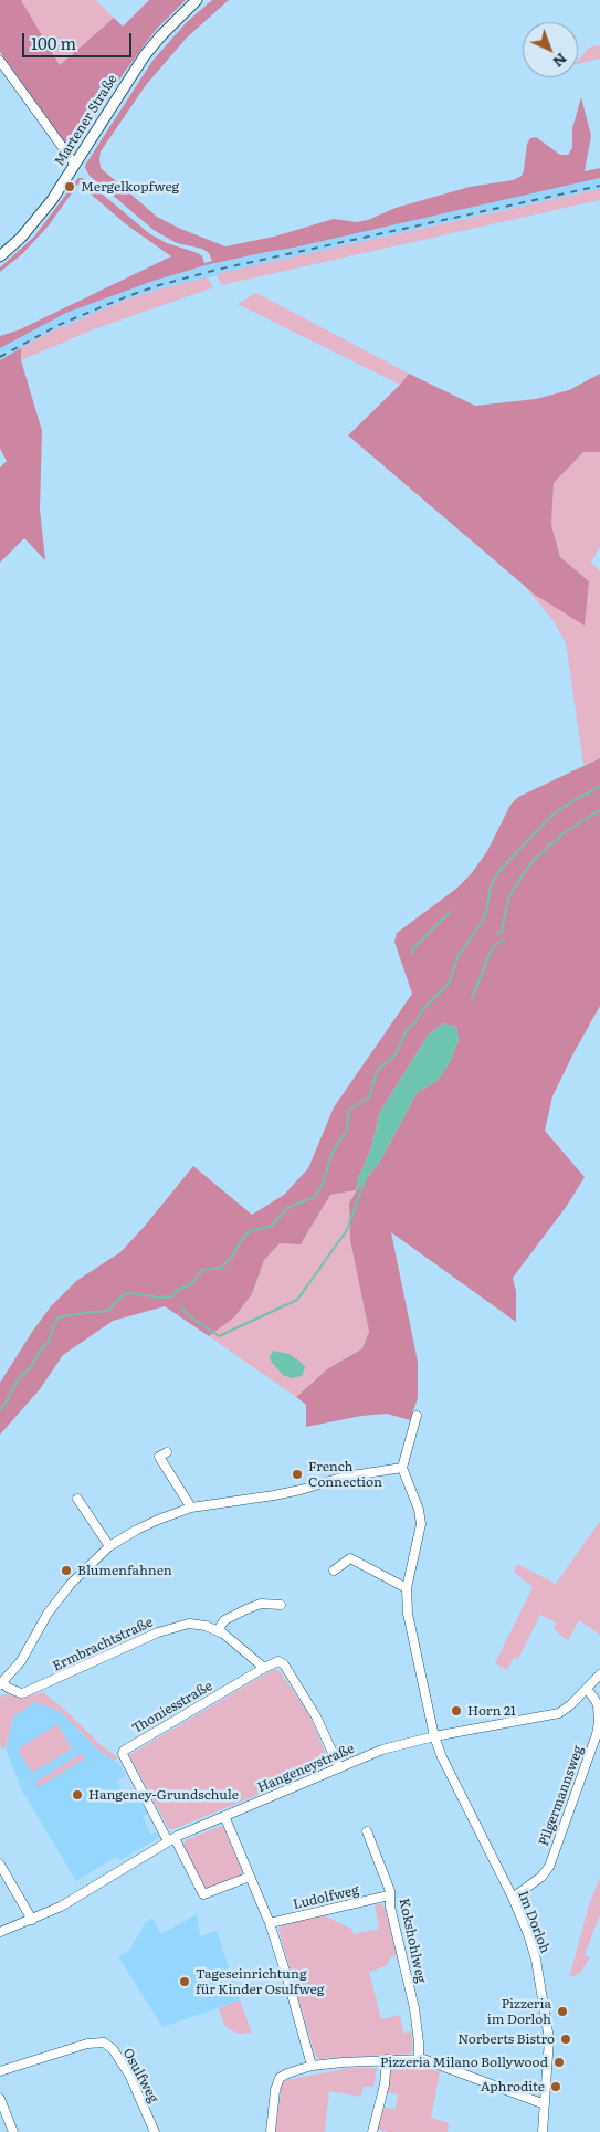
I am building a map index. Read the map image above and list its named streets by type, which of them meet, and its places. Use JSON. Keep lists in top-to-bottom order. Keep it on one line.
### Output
{"streets":{"street":["Martener Straße","Ermbrachtstraße","Thoniesstraße","Hangeneystraße","Pilgermannsweg","Ludolfweg","Im Dorloh","Kokshohlweg","Osulfweg"]},"crossings":[["Ermbrachtstraße","Thoniesstraße"],["Thoniesstraße","Hangeneystraße"],["Hangeneystraße","Pilgermannsweg"],["Hangeneystraße","Im Dorloh"],["Pilgermannsweg","Im Dorloh"],["Ludolfweg","Kokshohlweg"]],"places":["Mergelkopfweg","French Connection","Blumenfahnen","Horn 21","Hangeney-Grundschule","Tageseinrichtung für Kinder Osulfweg","Pizzeria im Dorloh","Norberts Bistro","Pizzeria Milano Bollywood","Aphrodite"],"scale_bar":"100 m","north":"bottom right"}
